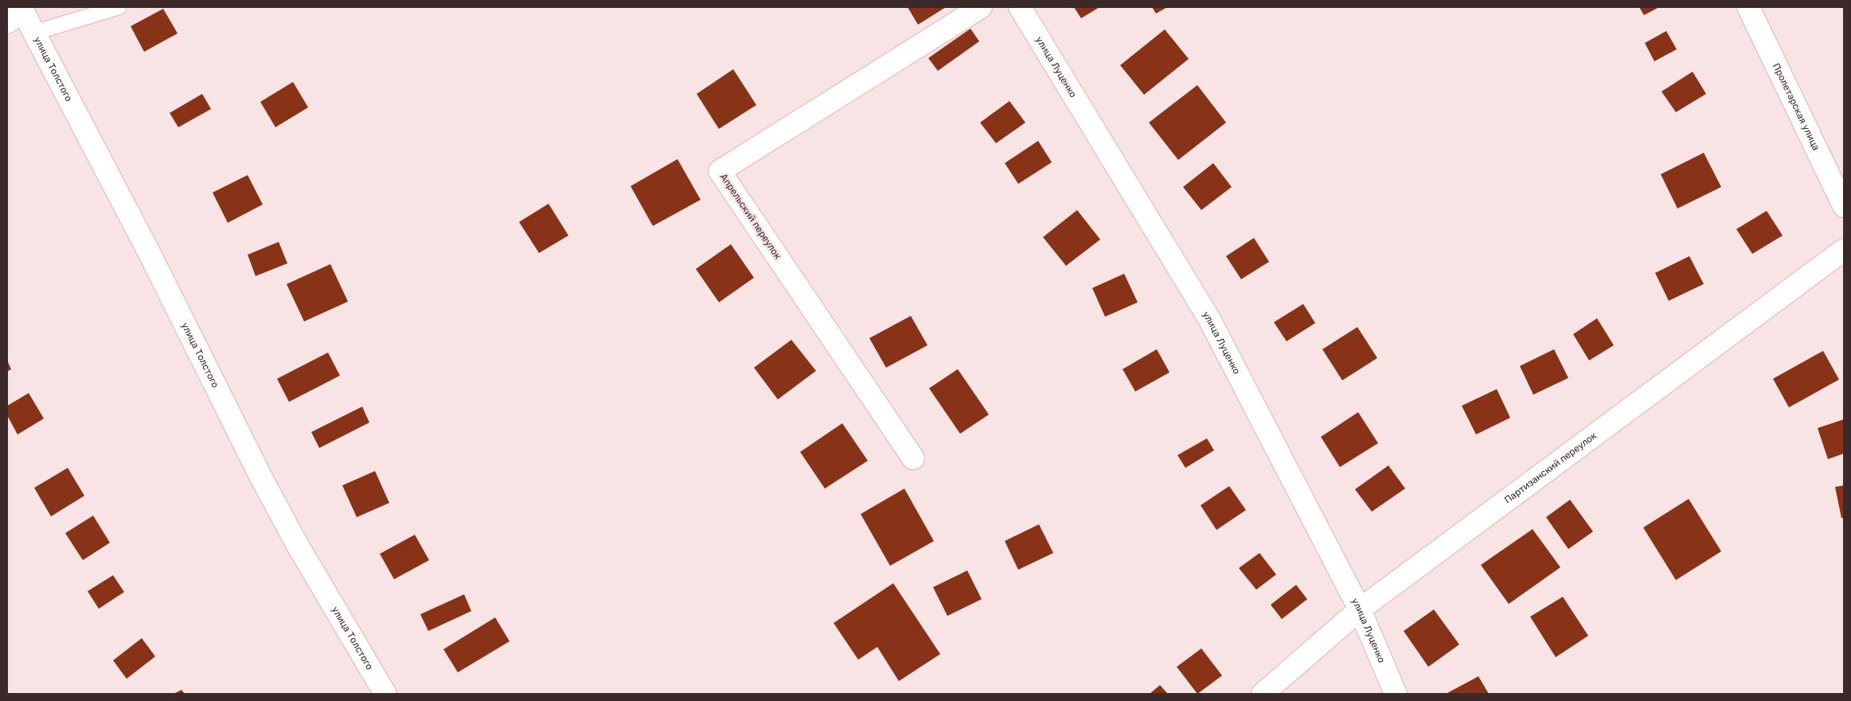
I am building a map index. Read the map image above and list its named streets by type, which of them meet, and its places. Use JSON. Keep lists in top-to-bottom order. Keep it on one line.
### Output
{"streets":{"street":["улица Луценко","улица Толстого","Пролетарская улица","Апрельский переулок","Партизанский переулок"]},"crossings":[["улица Луценко","Партизанский переулок"]]}
